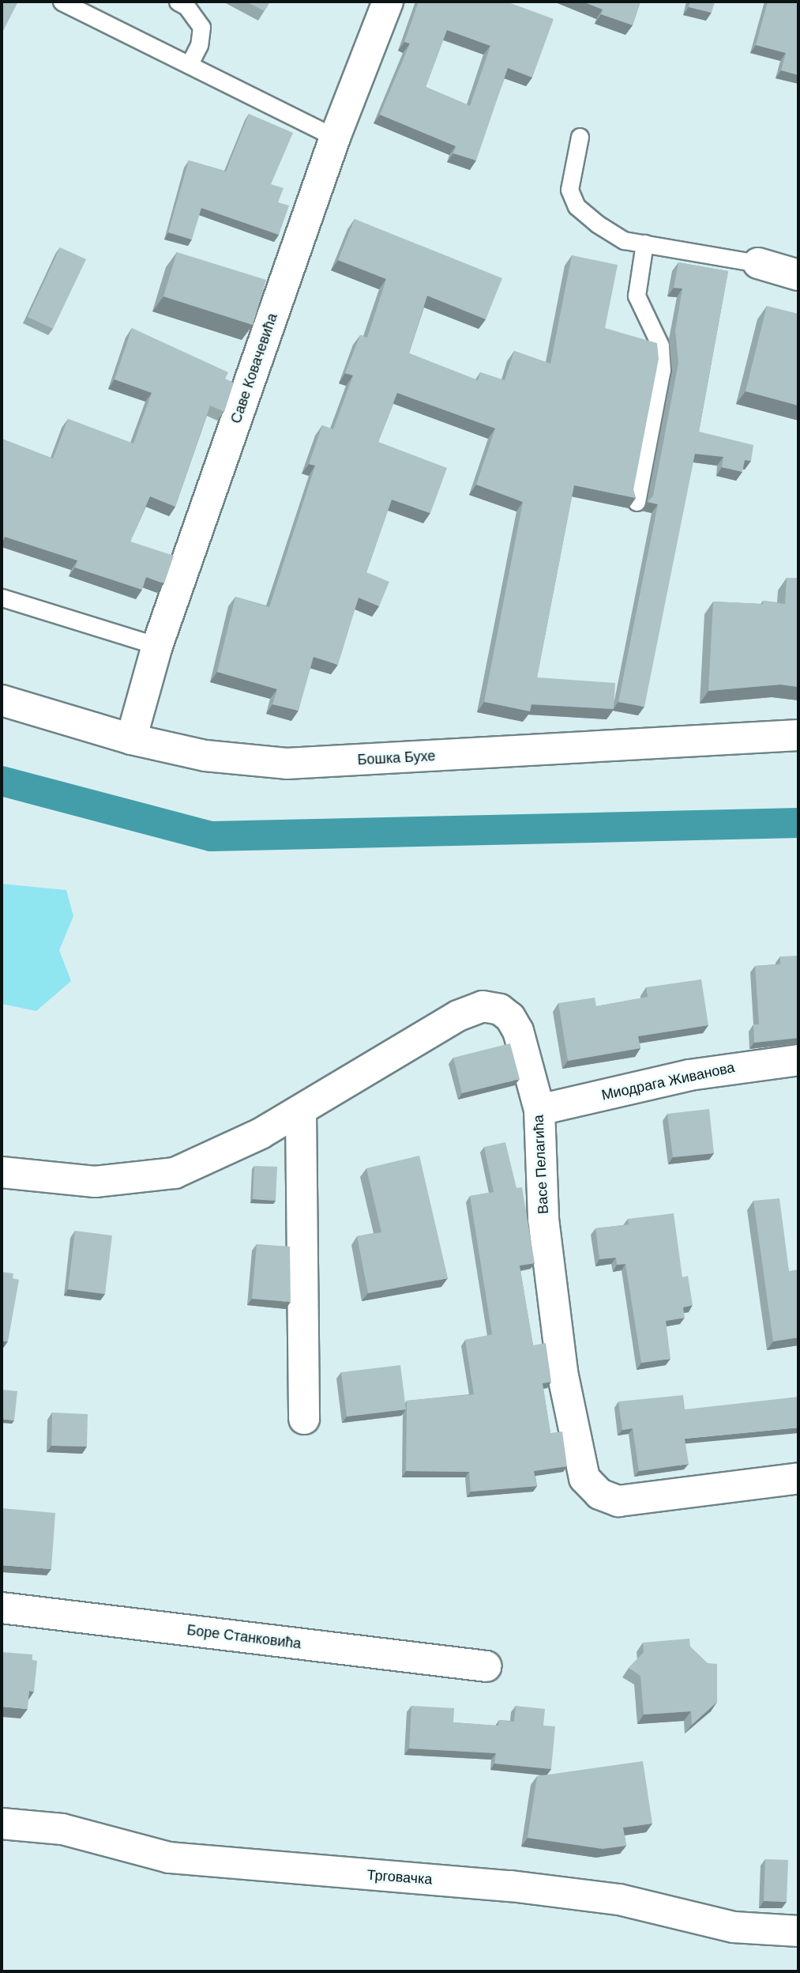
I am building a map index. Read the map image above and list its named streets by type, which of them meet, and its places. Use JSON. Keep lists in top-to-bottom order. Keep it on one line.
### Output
{"streets":{"street":["Саве Ковачевића","Бошка Бухе","Миодрага Живанова","Васе Пелагића","Боре Станковића","Трговачка"]},"crossings":[["Саве Ковачевића","Бошка Бухе"],["Миодрага Живанова","Васе Пелагића"]]}
